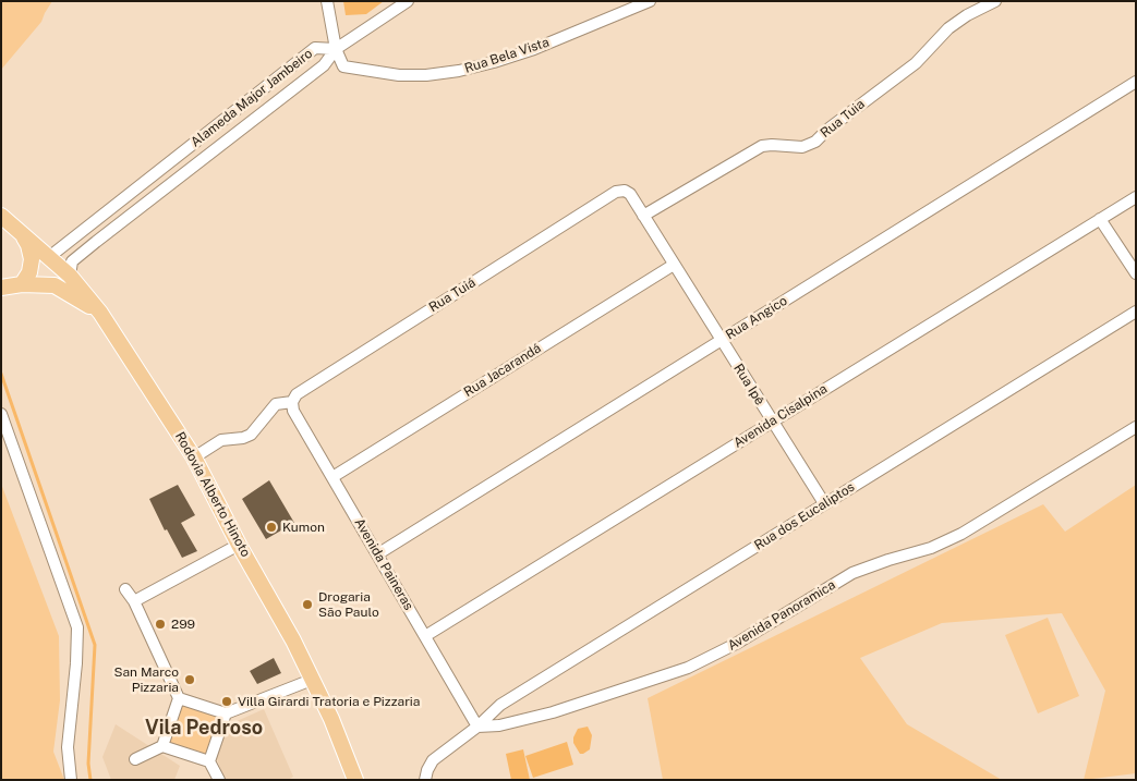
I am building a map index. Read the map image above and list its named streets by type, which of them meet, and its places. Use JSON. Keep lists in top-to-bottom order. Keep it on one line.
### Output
{"streets":{"main road":["Rodovia Alberto Hinoto"],"street":["Rua Bela Vista","Alameda Major Jambeiro","Rua Tuia","Rua Tuiá","Rua Angico","Rua Jacarandá","Rua Ipê","Avenida Cisalpina","Rua dos Eucaliptos","Avenida Paineras","Avenida Panoramica"]},"crossings":[["Rua Bela Vista","Alameda Major Jambeiro"],["Alameda Major Jambeiro","Rodovia Alberto Hinoto"],["Rua Tuia","Rua Ipê"],["Rua Tuiá","Rua Ipê"],["Rua Tuiá","Rodovia Alberto Hinoto"],["Rua Tuiá","Avenida Paineras"],["Rua Angico","Rua Ipê"],["Rua Angico","Avenida Paineras"],["Rua Jacarandá","Rua Ipê"],["Rua Jacarandá","Avenida Paineras"],["Rua Ipê","Avenida Cisalpina"],["Rua Ipê","Rua dos Eucaliptos"],["Avenida Cisalpina","Avenida Paineras"],["Rua dos Eucaliptos","Avenida Paineras"],["Rua dos Eucaliptos","Avenida Panoramica"],["Avenida Paineras","Avenida Panoramica"]],"districts":["Vila Pedroso"],"places":["Kumon","Drogaria São Paulo","299","San Marco Pizzaria","Villa Girardi Tratoria e Pizzaria"]}
